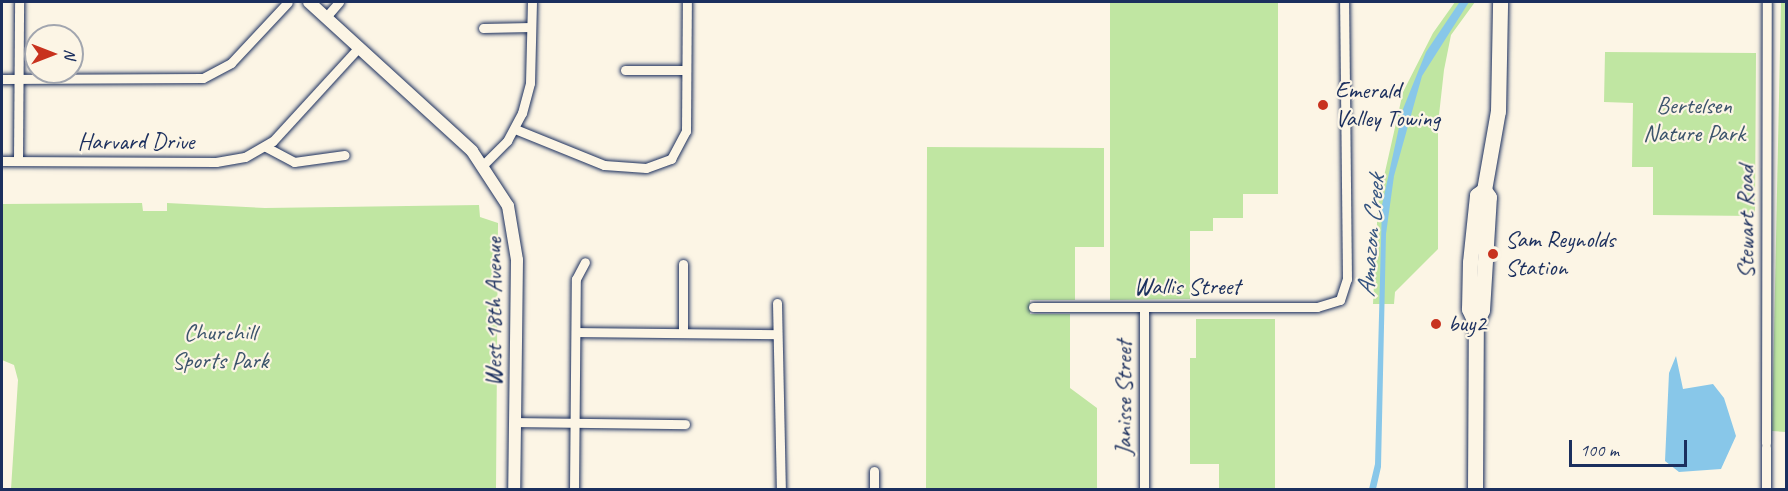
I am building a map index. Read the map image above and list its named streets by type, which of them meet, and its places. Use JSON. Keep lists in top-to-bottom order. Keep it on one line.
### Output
{"streets":{"street":["Harvard Drive","Stewart Road","Wallis Street","West 18th Avenue","Janisse Street"]},"crossings":[["Harvard Drive","West 18th Avenue"],["Wallis Street","Janisse Street"]],"water":["Amazon Creek"],"parks":["Bertelsen Nature Park","Churchill Sports Park"],"places":["Emerald Valley Towing","Sam Reynolds Station","buy2"],"scale_bar":"100 m","north":"right"}
